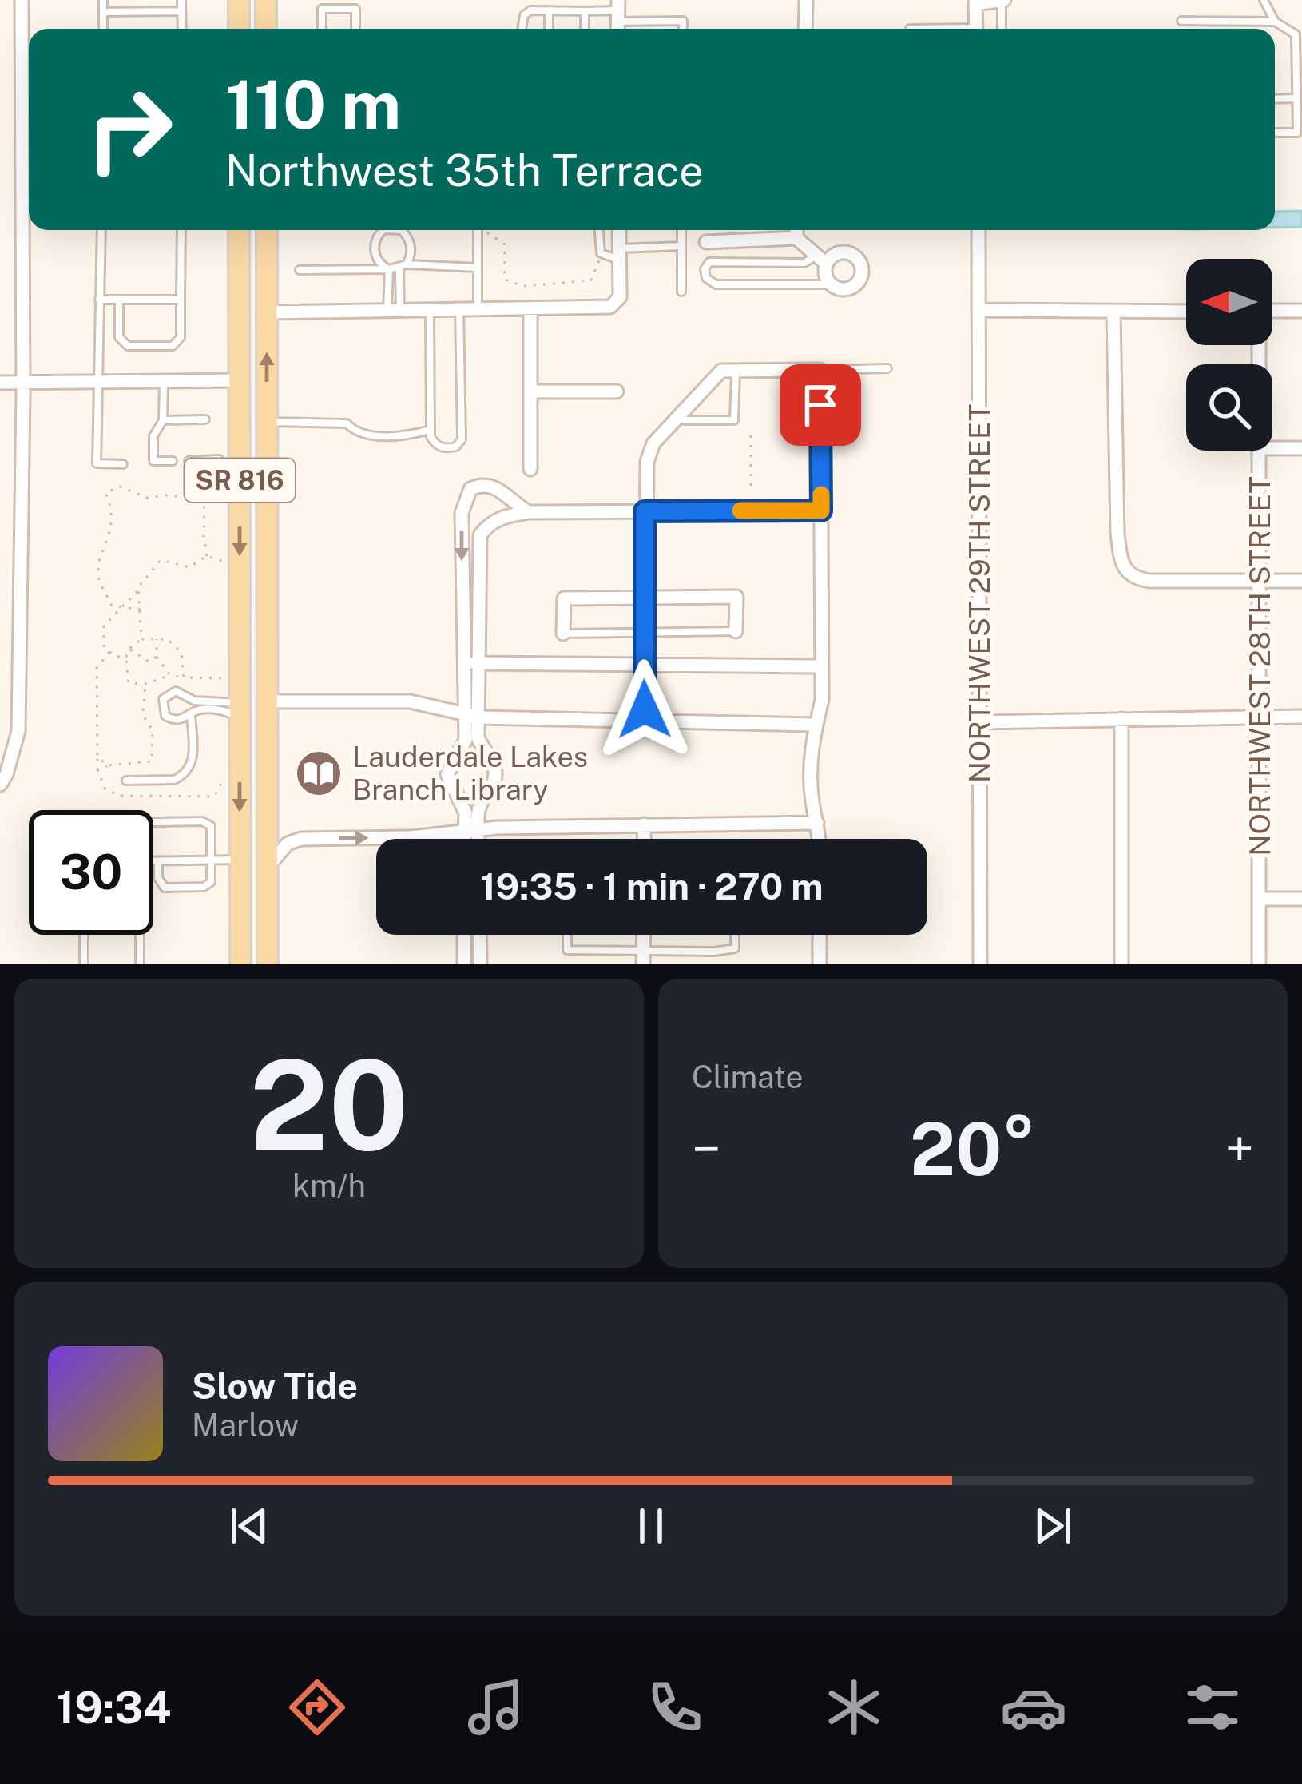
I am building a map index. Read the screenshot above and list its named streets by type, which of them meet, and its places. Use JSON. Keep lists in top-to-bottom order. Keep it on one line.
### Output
{"streets":{"main road":["SR 816"],"street":["NORTHWEST 29TH STREET","NORTHWEST 28TH STREET"]},"places":{"library":["Lauderdale Lakes Branch Library"]},"north":"left","page":{"turn":["110 m","Northwest 35th Terrace"],"limit":"30","trip":"19:35 · 1 min · 270 m","tile":[["20","km/h"],"Climate"],"heat":["−","20°","+"],"song":["Slow Tide","Marlow"],"tabs":"19:34"}}
